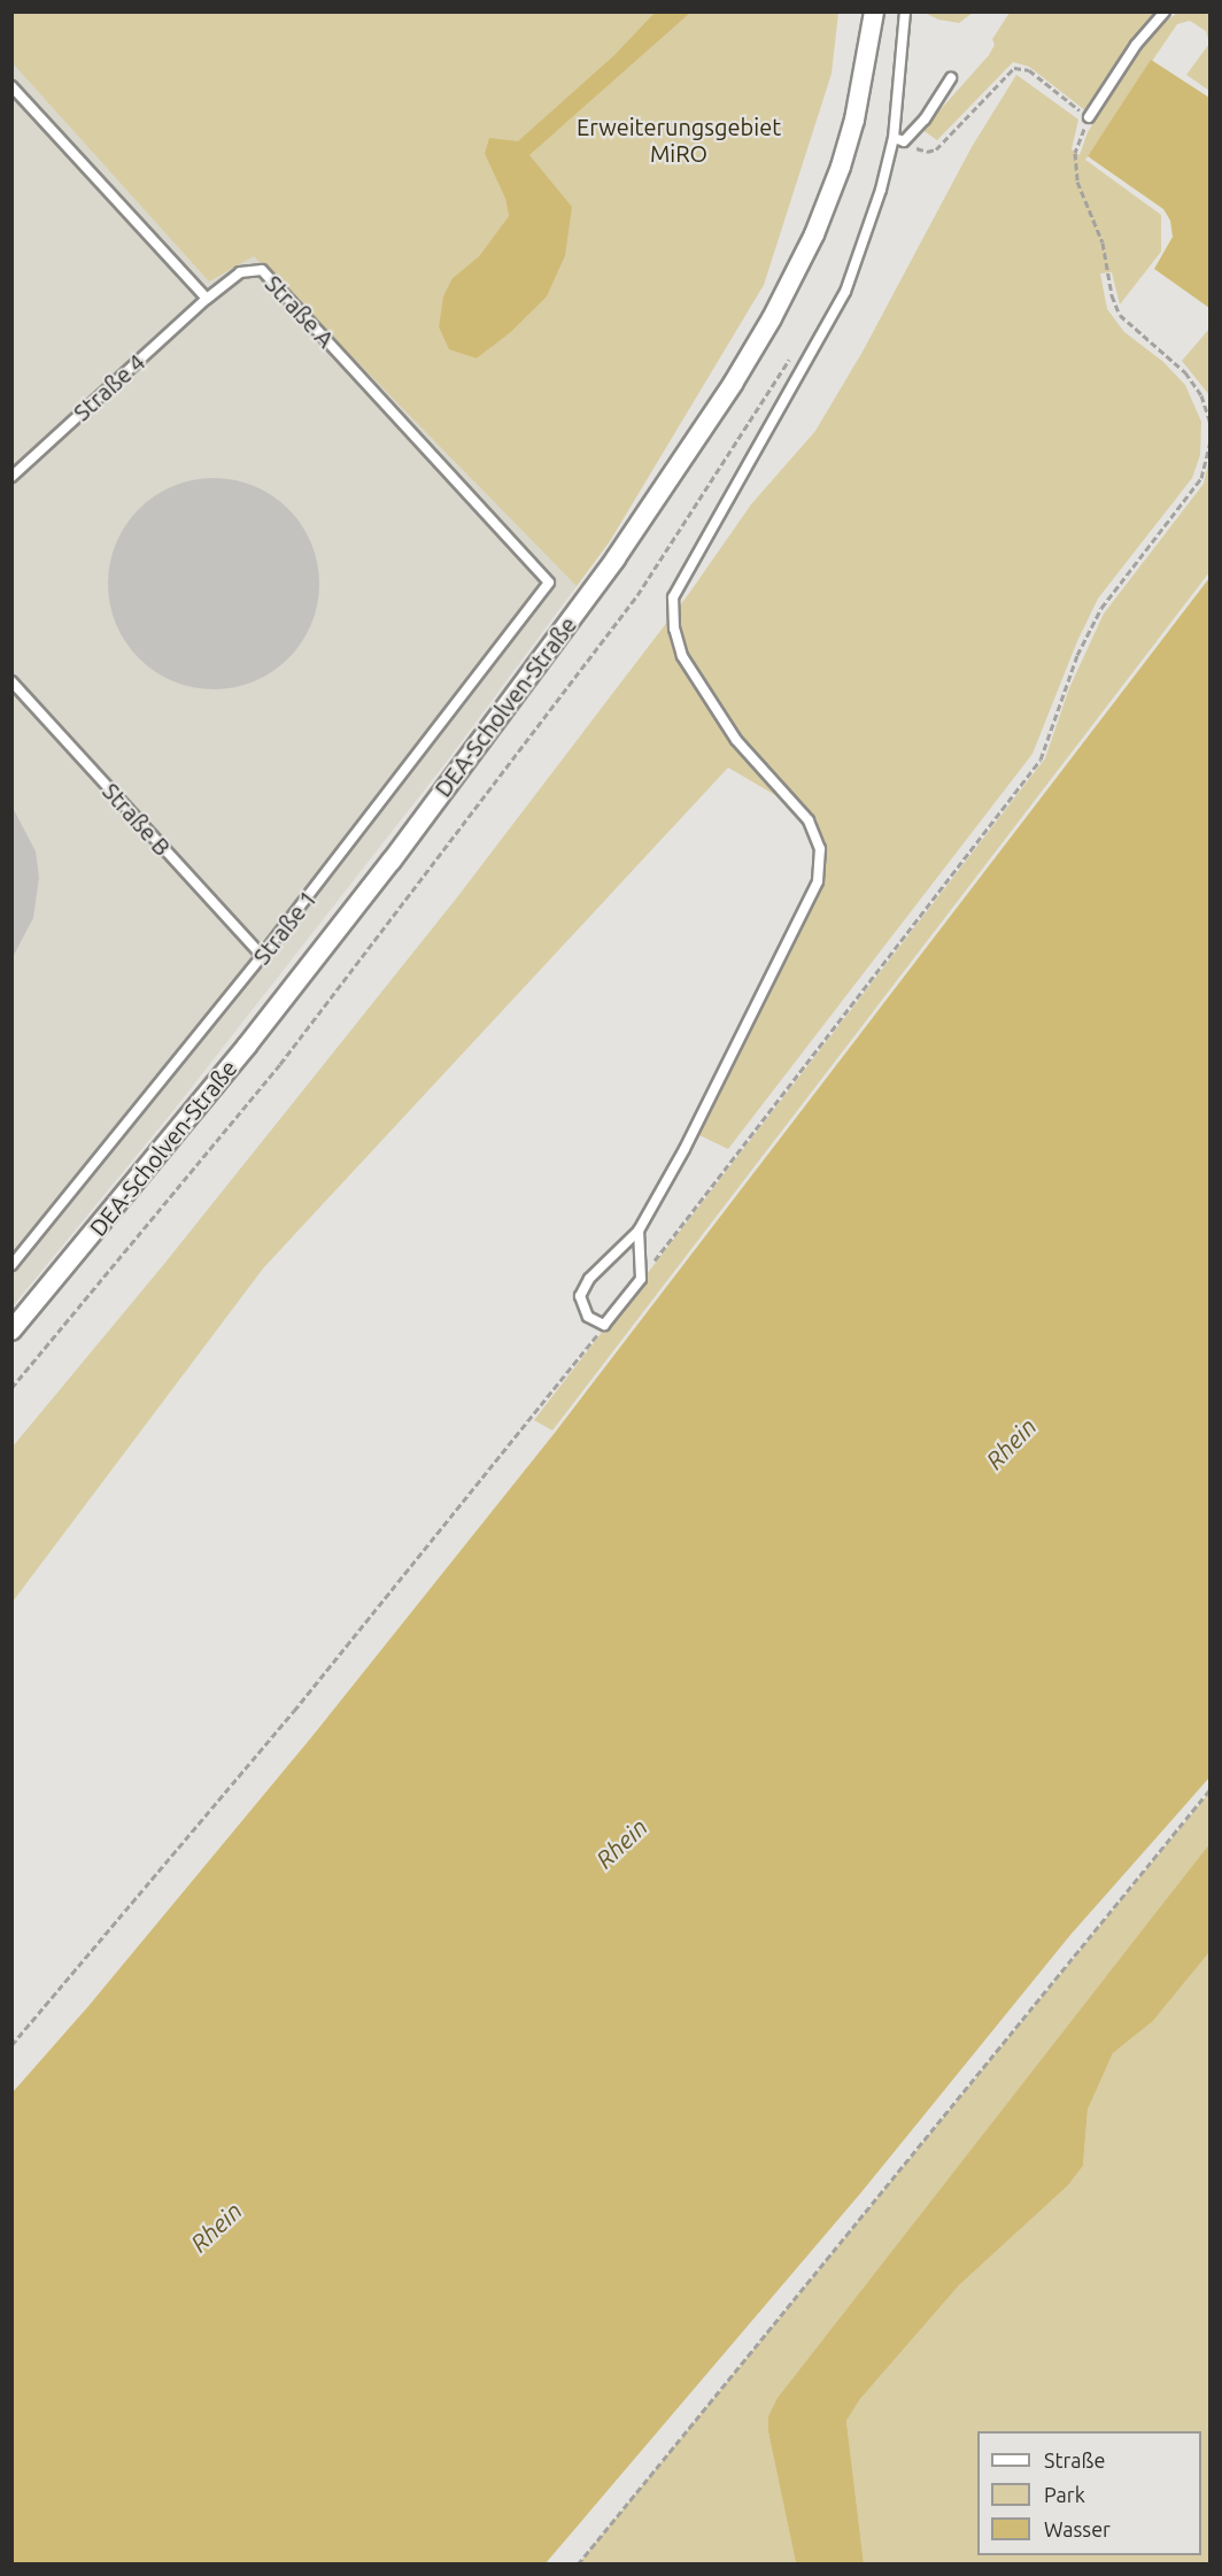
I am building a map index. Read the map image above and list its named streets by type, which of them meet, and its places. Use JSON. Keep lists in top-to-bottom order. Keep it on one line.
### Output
{"streets":{"street":["DEA-Scholven-Straße"],"lane":["Straße A","Straße 4","Straße B","Straße 1"]},"crossings":[["Straße A","Straße 4"],["Straße A","Straße 1"],["Straße B","Straße 1"]],"water":["Rhein"],"parks":["Erweiterungsgebiet MiRO"],"legend":["Straße","Park","Wasser"]}
